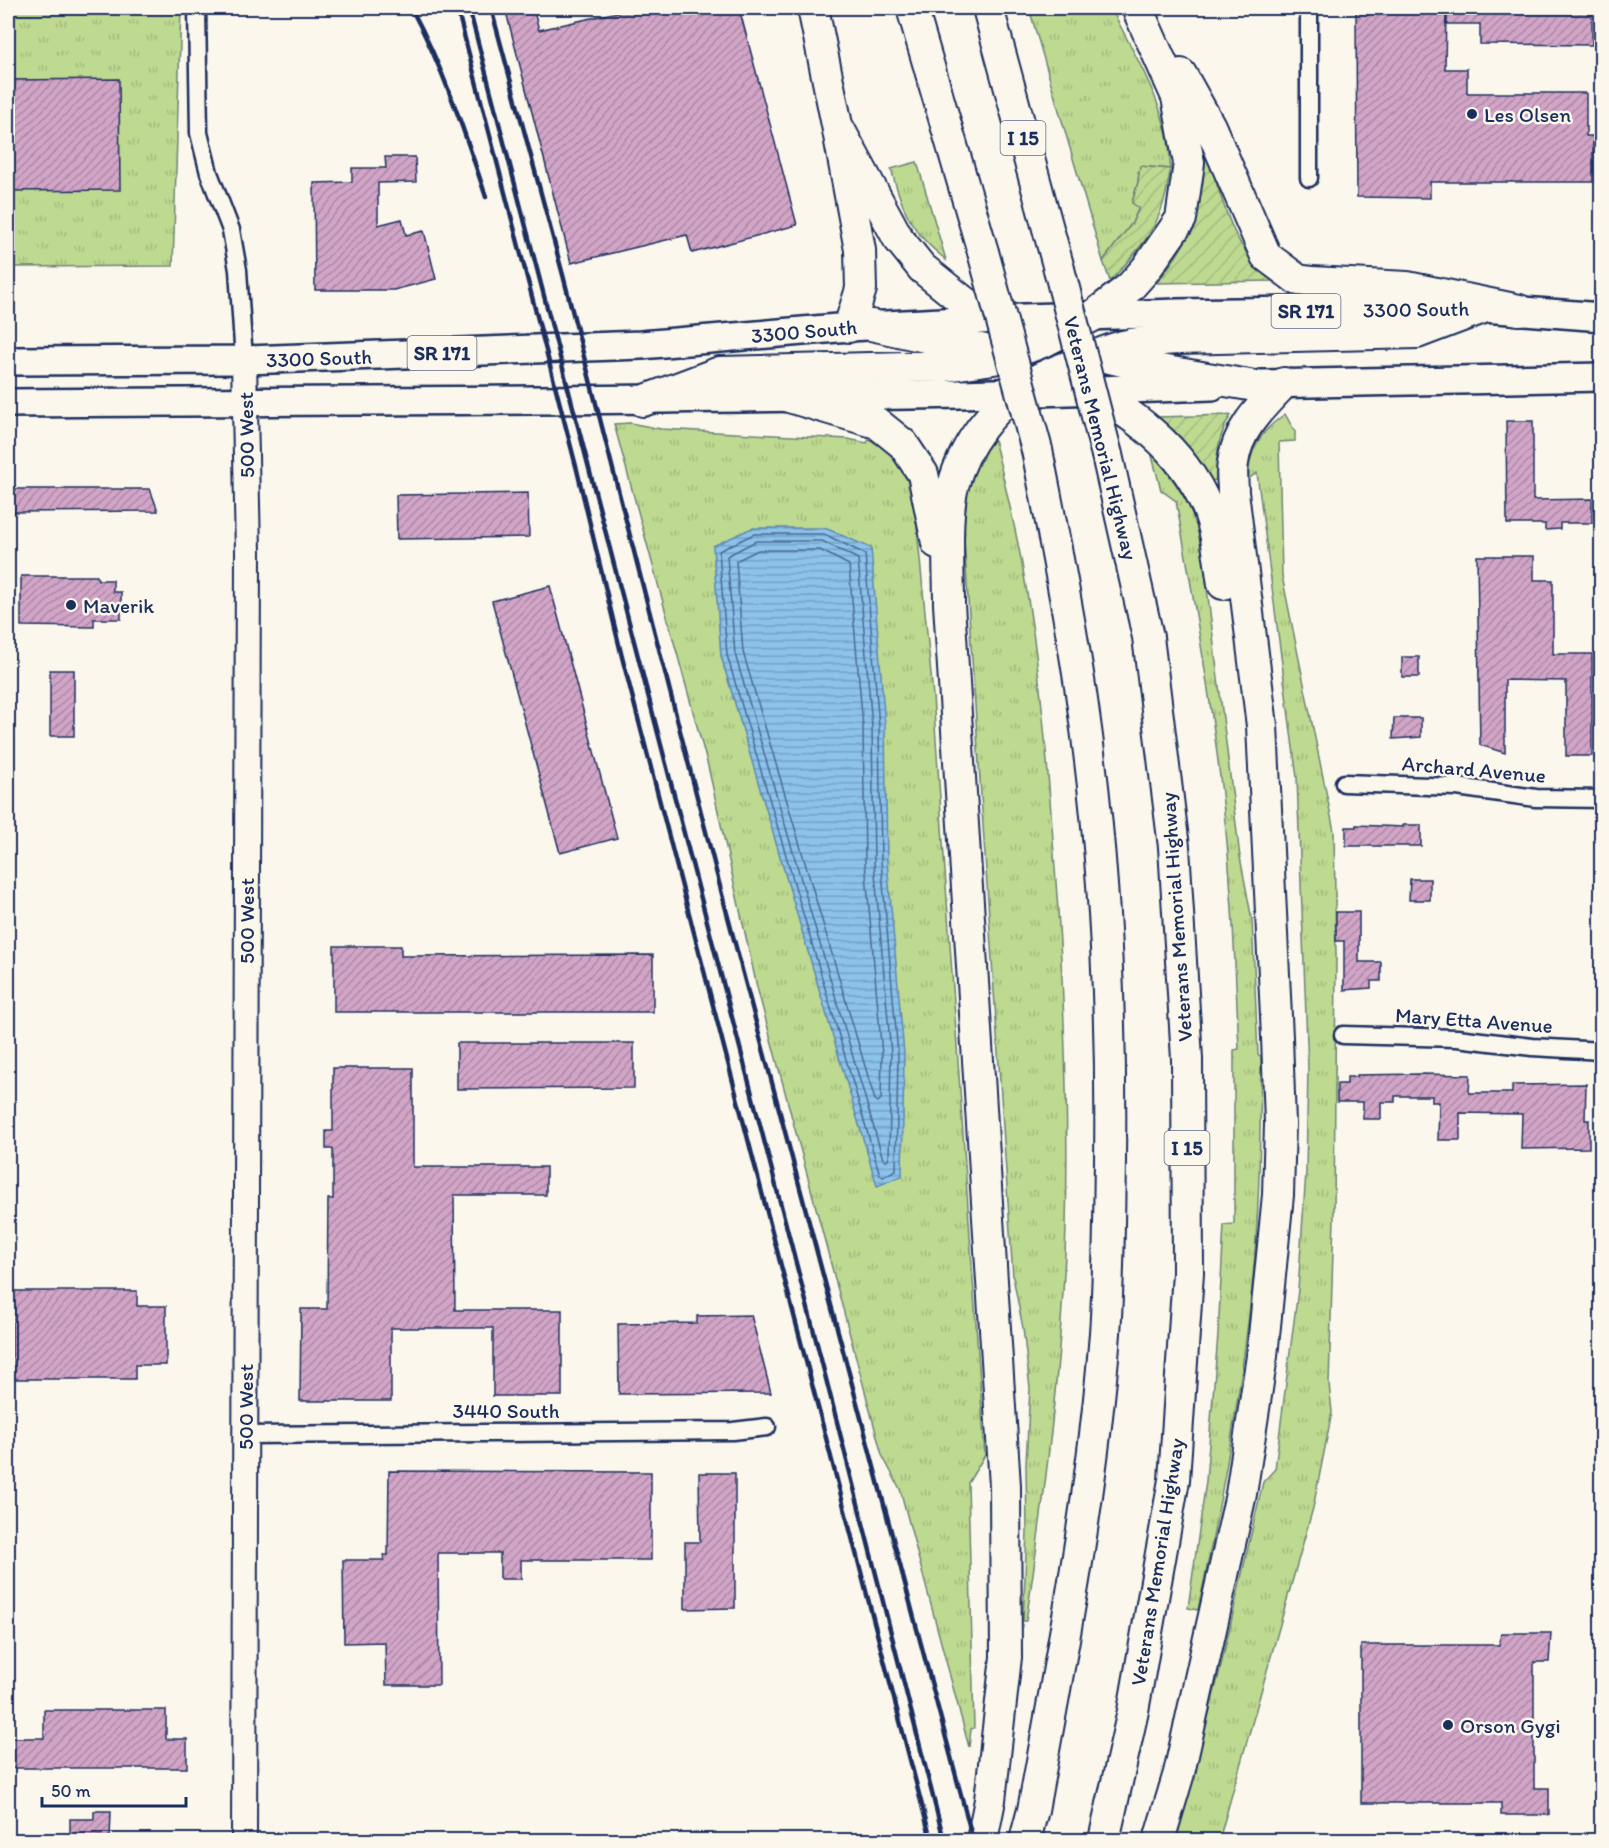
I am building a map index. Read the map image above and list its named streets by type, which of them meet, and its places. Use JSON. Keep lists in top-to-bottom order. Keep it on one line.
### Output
{"streets":{"highway":["I 15","Veterans Memorial Highway"],"main road":["3300 South","SR 171","500 West"],"street":["Archard Avenue","Mary Etta Avenue","3440 South"]},"crossings":[["3300 South","500 West"],["500 West","3440 South"]],"places":["Les Olsen","Maverik","Orson Gygi"],"scale_bar":"50 m"}
